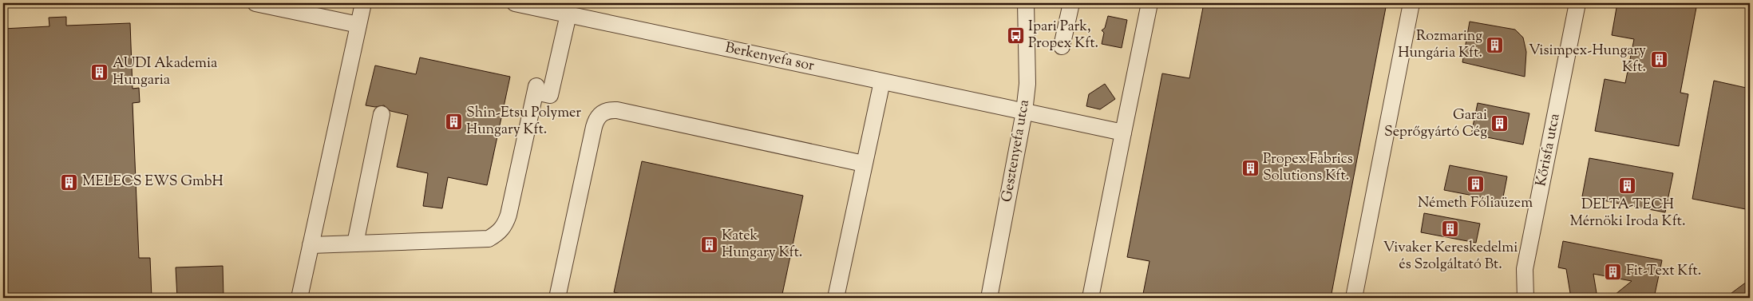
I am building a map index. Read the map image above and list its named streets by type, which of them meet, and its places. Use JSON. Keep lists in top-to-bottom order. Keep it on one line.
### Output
{"streets":{"street":["Berkenyefa sor","Kőrisfa utca","Gesztenyefa utca"]},"crossings":[["Berkenyefa sor","Gesztenyefa utca"]],"places":{"bus stop":["Ipari Park, Propex Kft."],"building":["Rozmaring Hungária Kft.","Visimpex-Hungary Kft.","AUDI Akademia Hungaria","Shin-Etsu Polymer Hungary Kft.","Garai Seprőgyártó Cég","Propex Fabrics Solutions Kft.","MELECS EWS GmbH","Németh Fóliaüzem","DELTA-TECH Mérnöki Iroda Kft.","Vivaker Kereskedelmi és Szolgáltató Bt.","Katek Hungary Kft.","Fit-Text Kft."]}}
